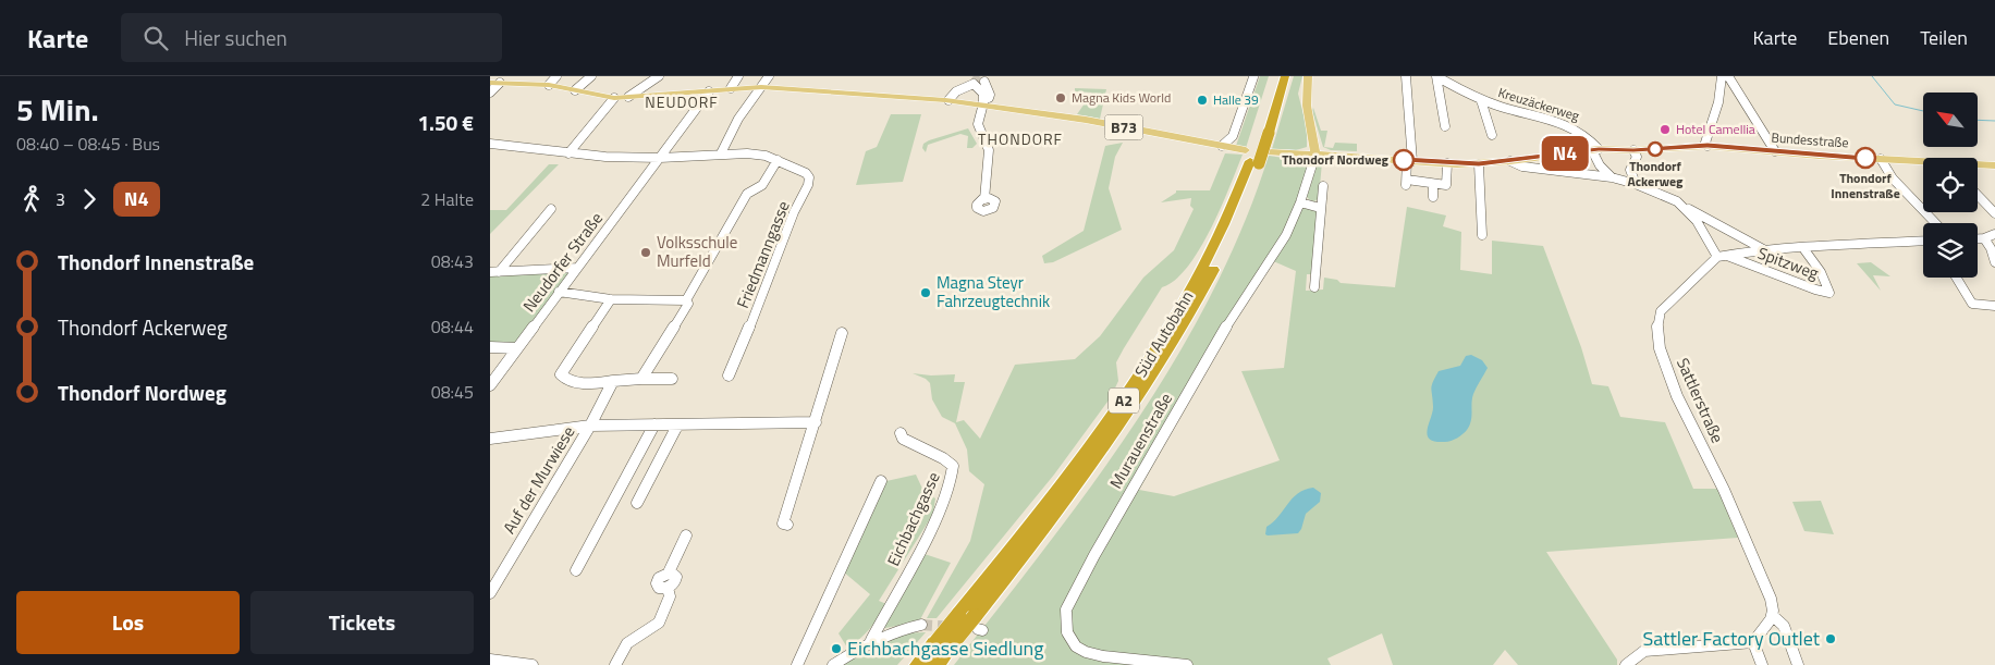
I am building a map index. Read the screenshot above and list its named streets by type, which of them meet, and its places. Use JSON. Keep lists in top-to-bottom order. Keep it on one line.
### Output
{"streets":{"highway":["Süd Autobahn","A2"],"main road":["B73","Bundesstraße"],"street":["Kreuzäckerweg","Friedmanngasse","Neudorfer Straße","Spitzweg","Sattlerstraße","Murauenstraße","Auf der Murwiese","Eichbachgasse"]},"crossings":[["Kreuzäckerweg","Bundesstraße"],["B73","Süd Autobahn"],["Bundesstraße","Murauenstraße"],["Spitzweg","Sattlerstraße"]],"districts":["NEUDORF","THONDORF"],"places":["Magna Kids World","Halle 39","Hotel Camellia","Thondorf Ackerweg","Thondorf Innenstraße","Thondorf Nordweg","Volksschule Murfeld","Magna Steyr Fahrzeugtechnik","Sattler Factory Outlet","Eichbachgasse Siedlung"],"lines":["bus line N4"],"north":"top left","page":{"header":"Karte","search":"Hier suchen","nav":["Karte","Ebenen","Teilen"],"heading":["5 Min.","08:40 – 08:45 · Bus","1.50 €"],"on_map":"N4","legs":["3","N4","2 Halte"],"list":[{"name":"Thondorf Innenstraße","value":"08:43"},{"name":"Thondorf Ackerweg","value":"08:44"},{"name":"Thondorf Nordweg","value":"08:45"}],"buttons":["Los","Tickets"]}}
